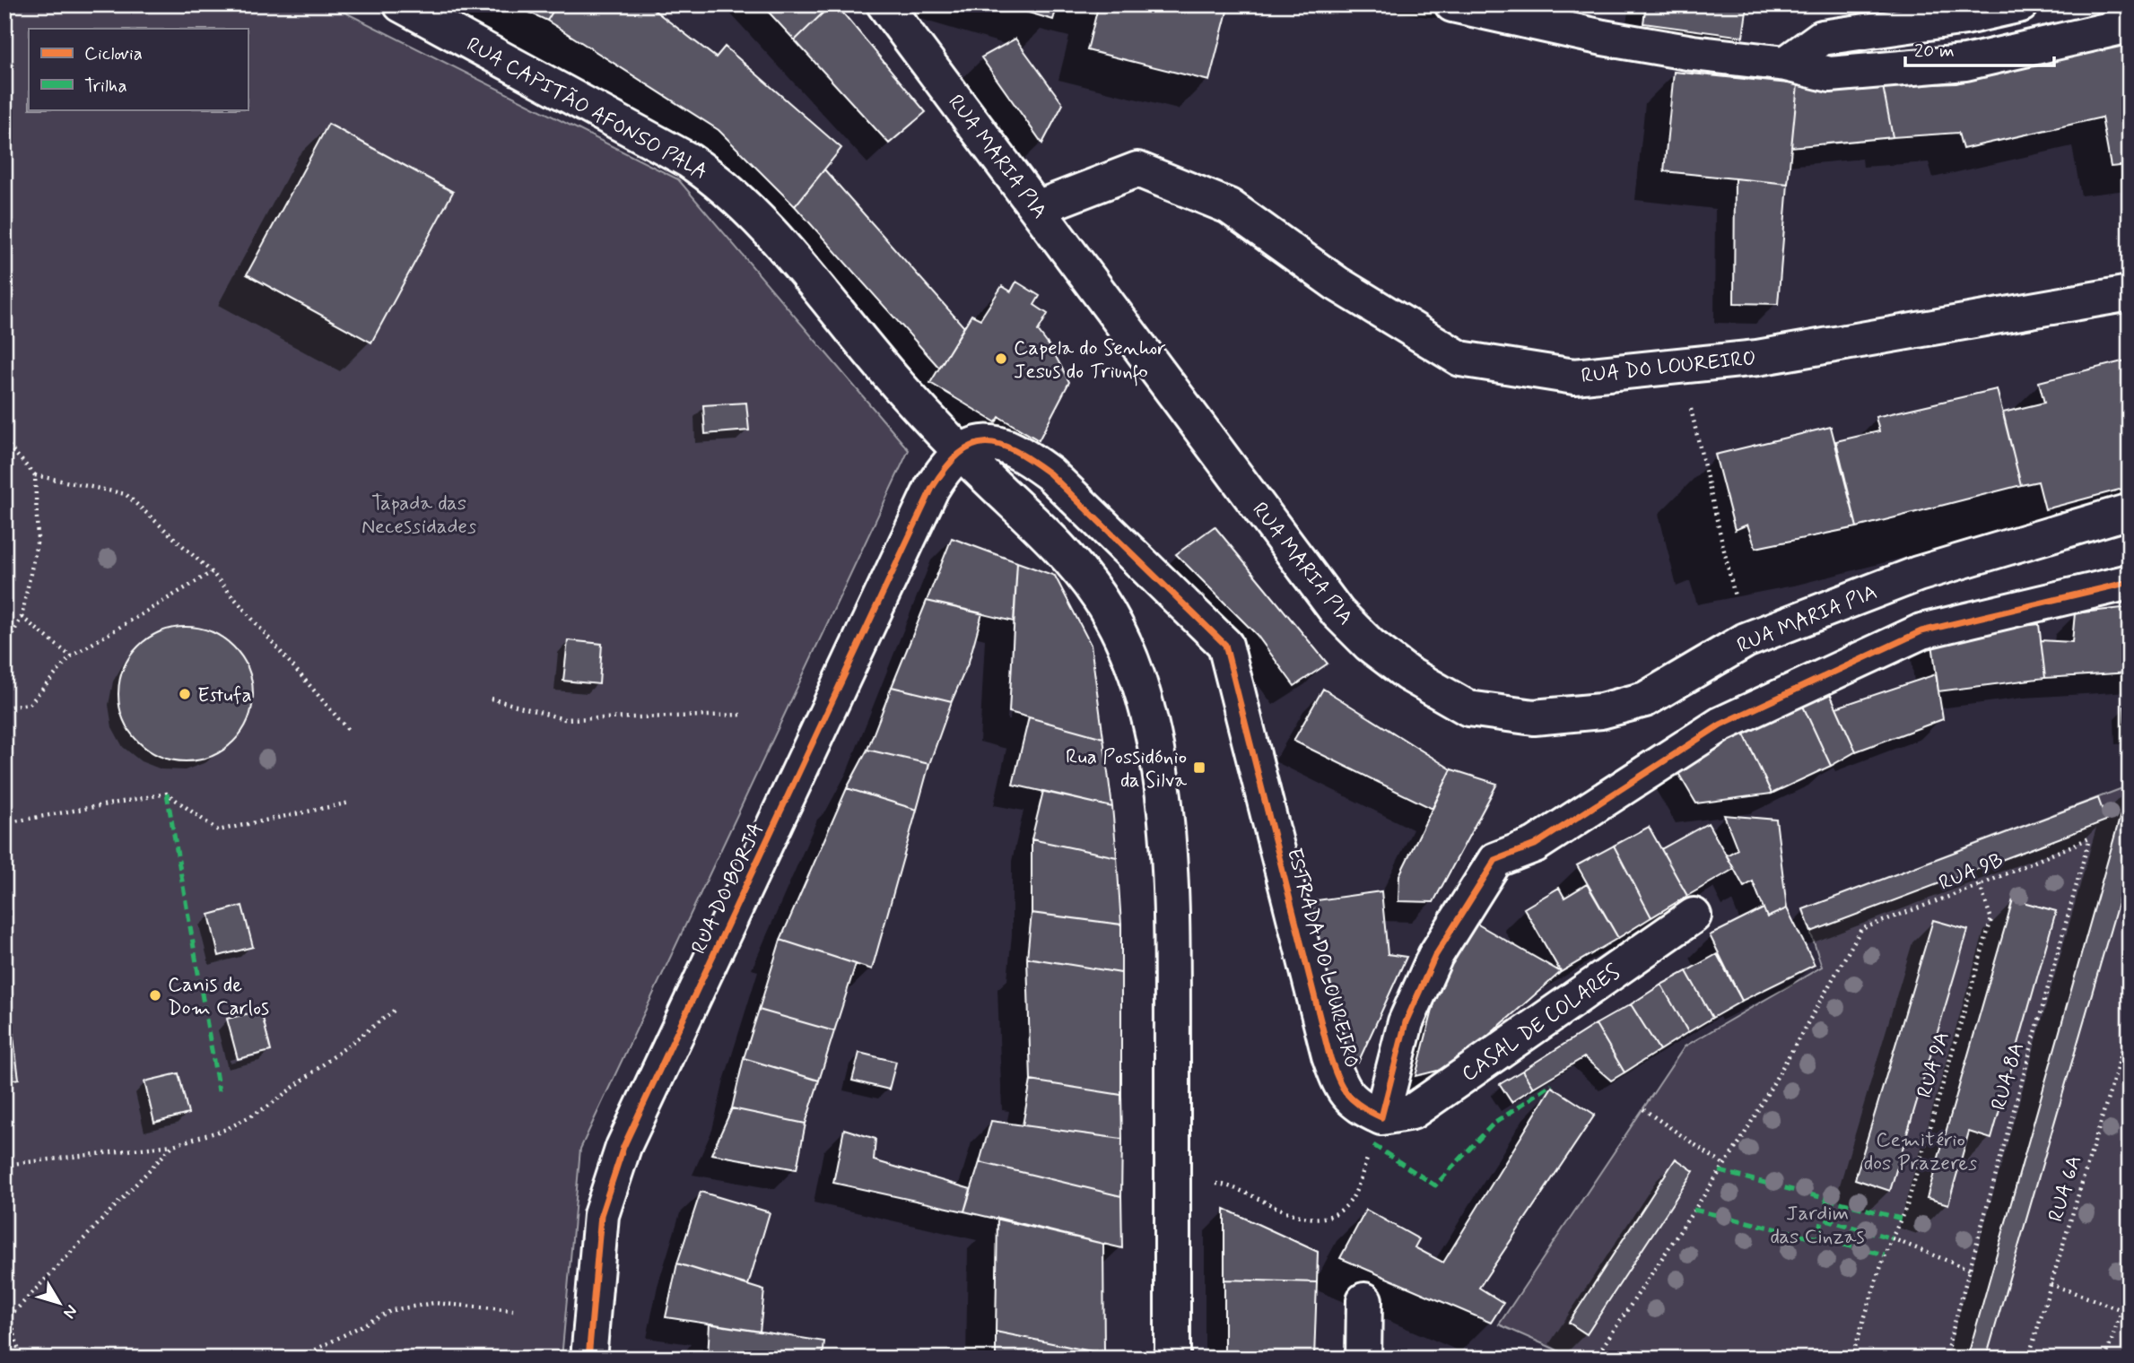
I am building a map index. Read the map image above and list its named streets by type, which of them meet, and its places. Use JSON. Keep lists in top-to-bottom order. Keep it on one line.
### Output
{"streets":{"street":["RUA CAPITÃO AFONSO PALA","RUA MARIA PIA","RUA DO LOUREIRO","RUA DO BORJA","ESTRADA DO LOUREIRO","CASAL DE COLARES"],"path":["RUA 9B","RUA 9A","RUA 8A","RUA 6A"]},"crossings":[["RUA CAPITÃO AFONSO PALA","RUA DO BORJA"],["RUA CAPITÃO AFONSO PALA","ESTRADA DO LOUREIRO"],["RUA MARIA PIA","RUA DO LOUREIRO"],["RUA 9B","RUA 9A"],["RUA 9B","RUA 8A"],["RUA DO BORJA","ESTRADA DO LOUREIRO"],["ESTRADA DO LOUREIRO","CASAL DE COLARES"]],"parks":["Tapada das Necessidades","Cemitério dos Prazeres","Jardim das Cinzas"],"places":{"other":["Capela do Senhor Jesus do Triunfo","Estufa","Canis de Dom Carlos"],"transit":["Rua Possidónio da Silva"]},"legend":["Ciclovia","Trilha"],"scale_bar":"20 m","north":"bottom right"}
